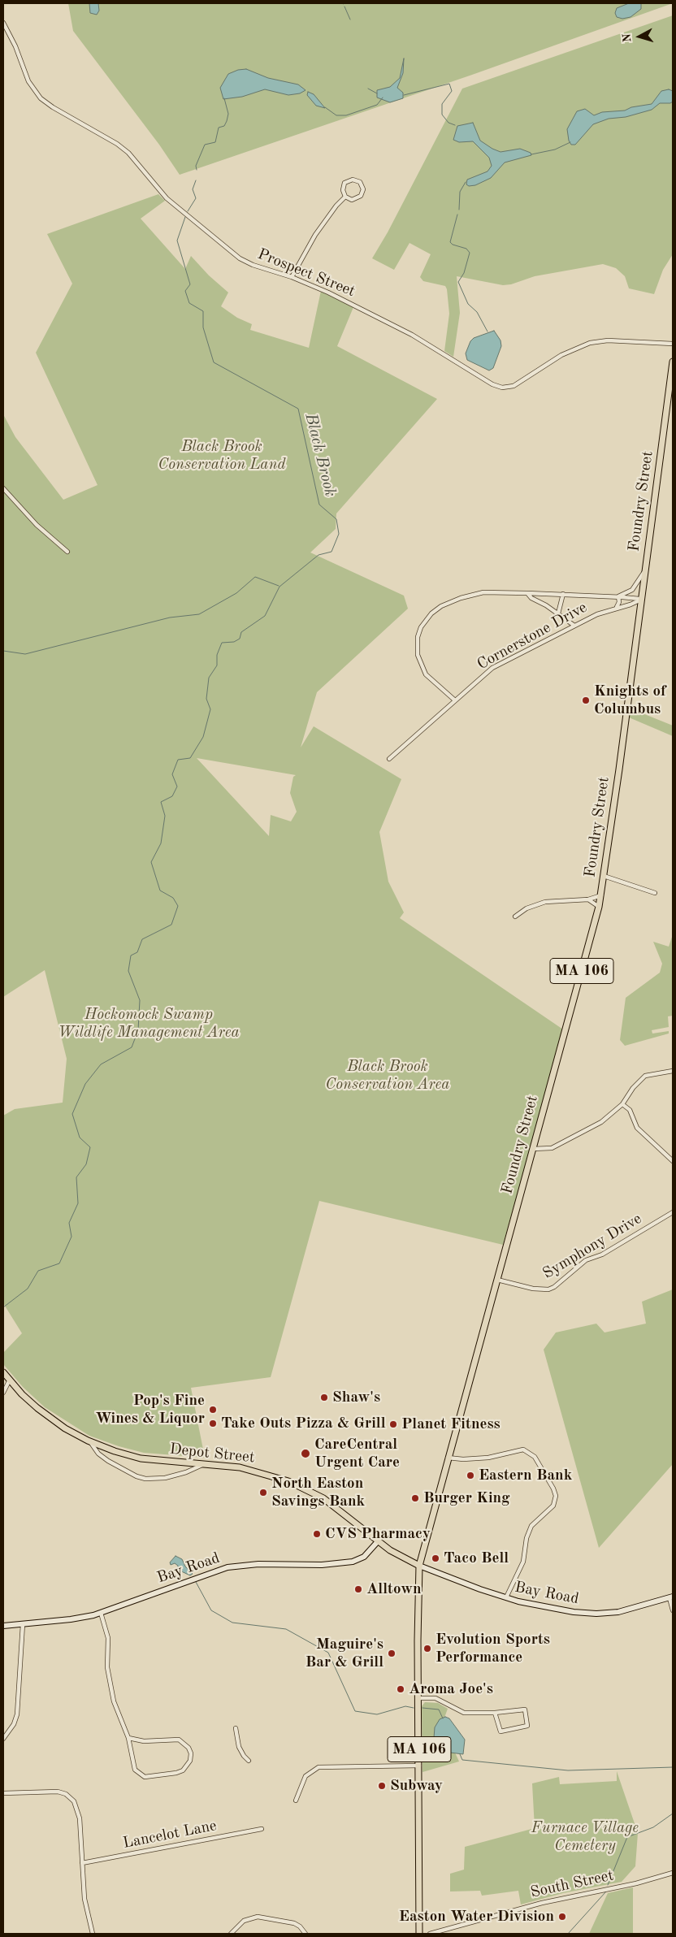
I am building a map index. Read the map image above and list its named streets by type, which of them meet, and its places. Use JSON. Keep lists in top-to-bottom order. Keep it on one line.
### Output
{"streets":{"main road":["Foundry Street","MA 106","Depot Street","Bay Road"],"street":["Prospect Street","Cornerstone Drive","Symphony Drive","Lancelot Lane","South Street"]},"crossings":[["Foundry Street","Cornerstone Drive"],["Foundry Street","Symphony Drive"],["Foundry Street","Depot Street"],["Foundry Street","Bay Road"],["Depot Street","Bay Road"]],"water":["Black Brook"],"parks":["Black Brook Conservation Land","Hockomock Swamp Wildlife Management Area","Black Brook Conservation Area","Furnace Village Cemetery"],"places":["Knights of Columbus","Shaw's","Pop's Fine Wines & Liquor","Take Outs Pizza & Grill","Planet Fitness","CareCentral Urgent Care","Eastern Bank","North Easton Savings Bank","Burger King","CVS Pharmacy","Taco Bell","Alltown","Evolution Sports Performance","Maguire's Bar & Grill","Aroma Joe's","Subway","Easton Water Division"],"north":"left"}
